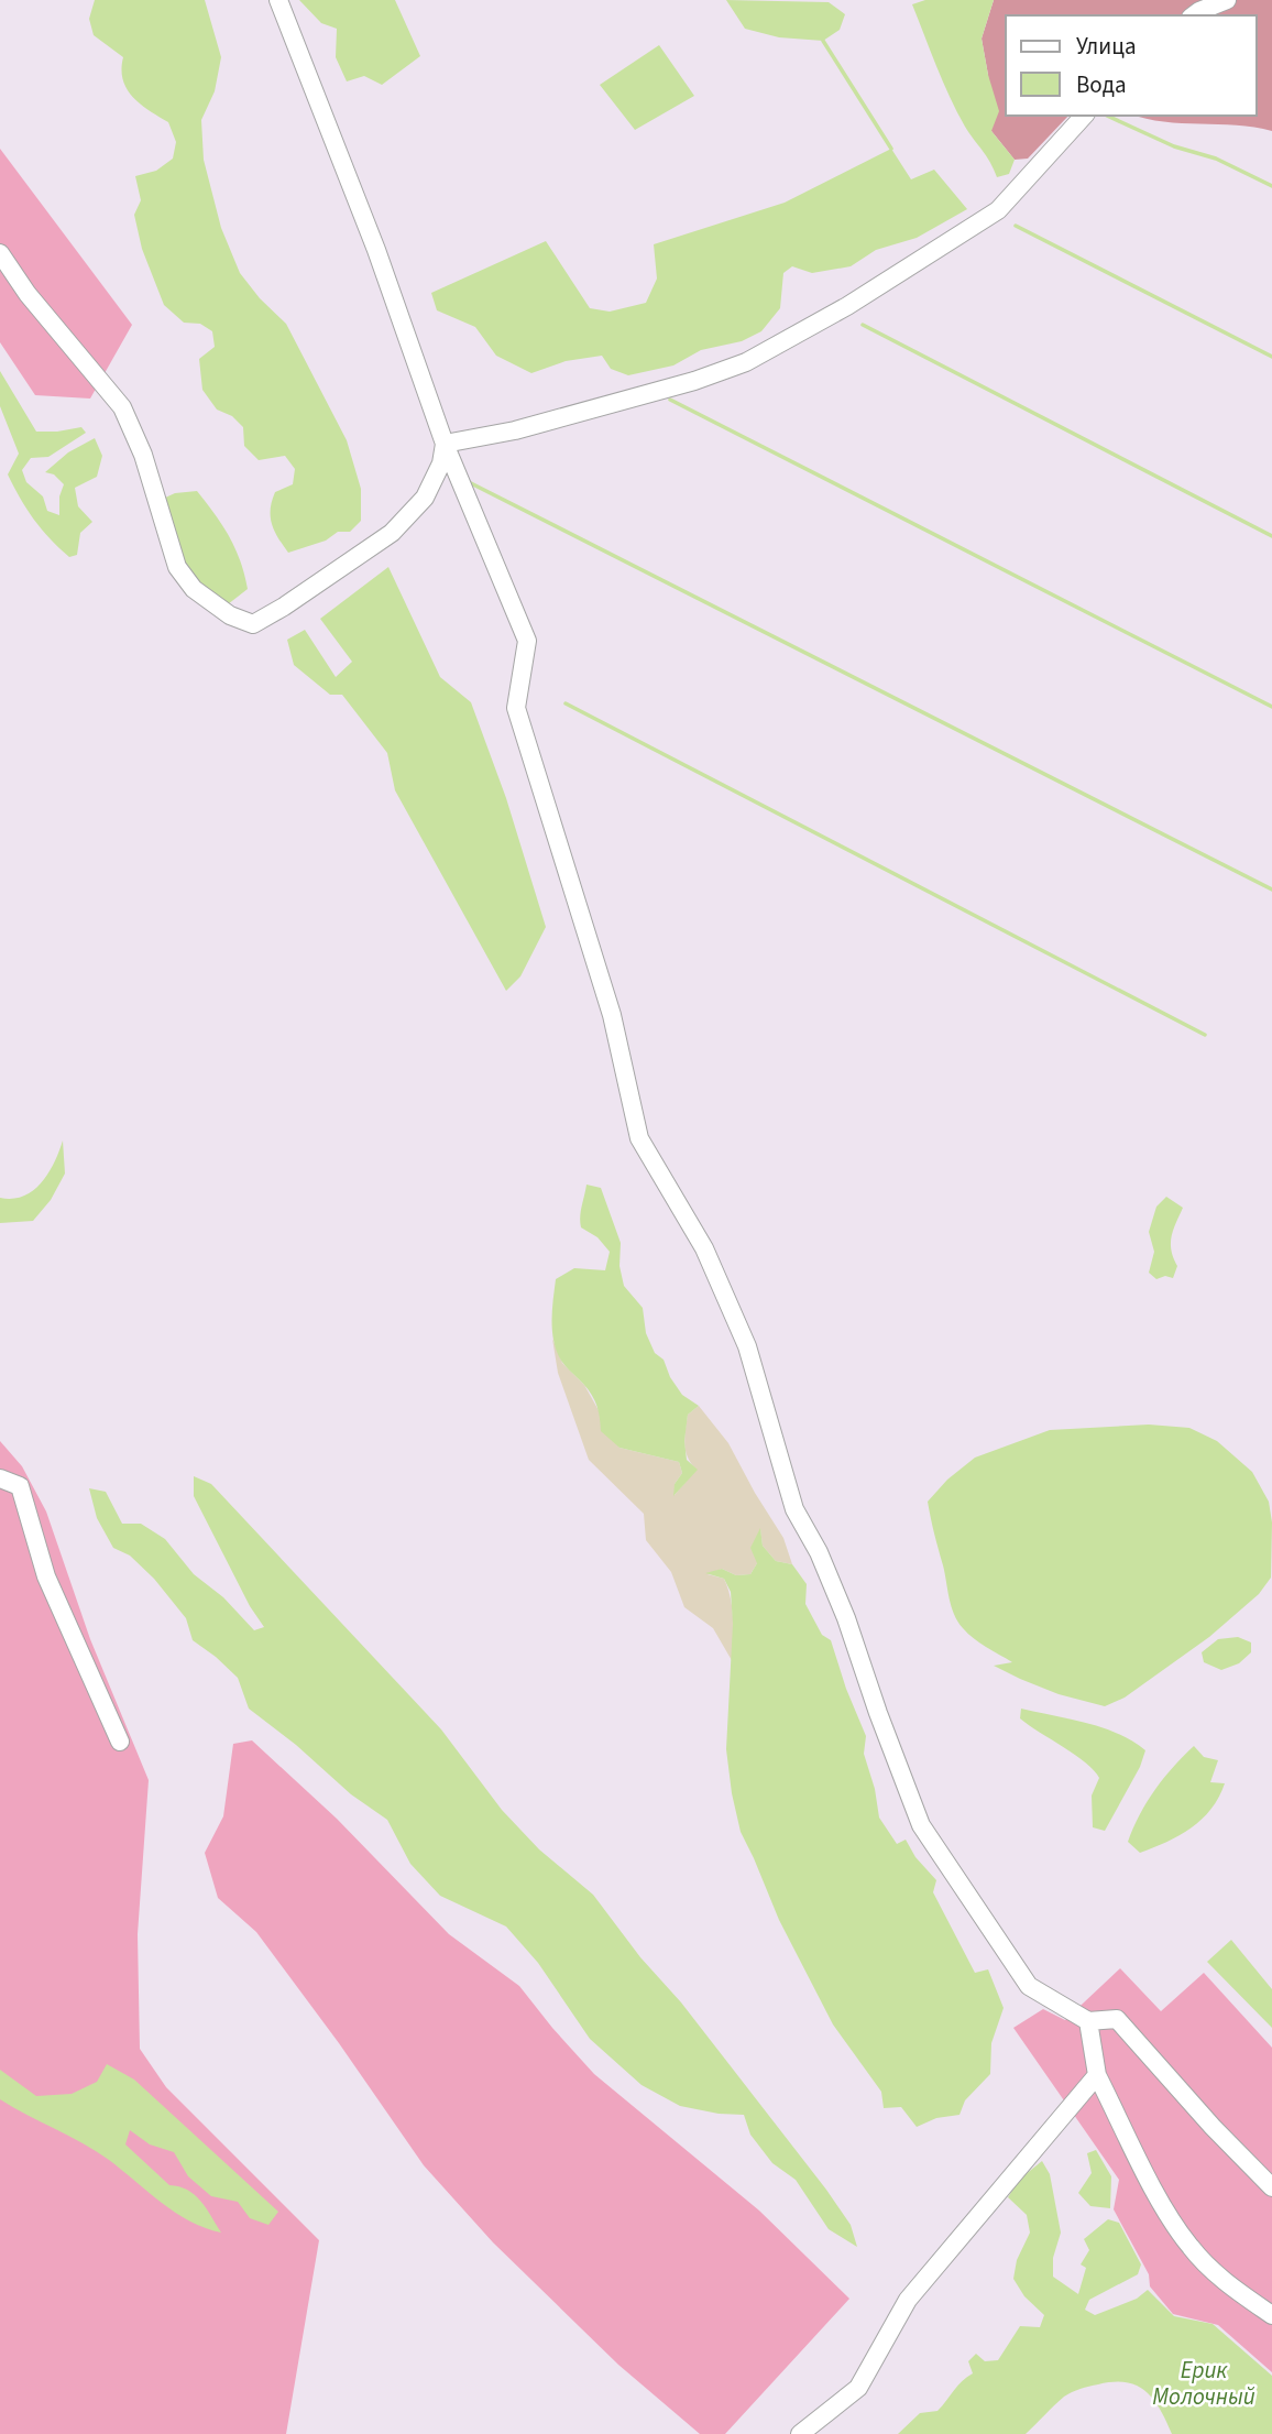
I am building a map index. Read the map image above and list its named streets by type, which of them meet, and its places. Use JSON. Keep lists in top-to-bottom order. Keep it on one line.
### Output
{"water":["Ерик Молочный"],"legend":["Улица","Вода"]}
